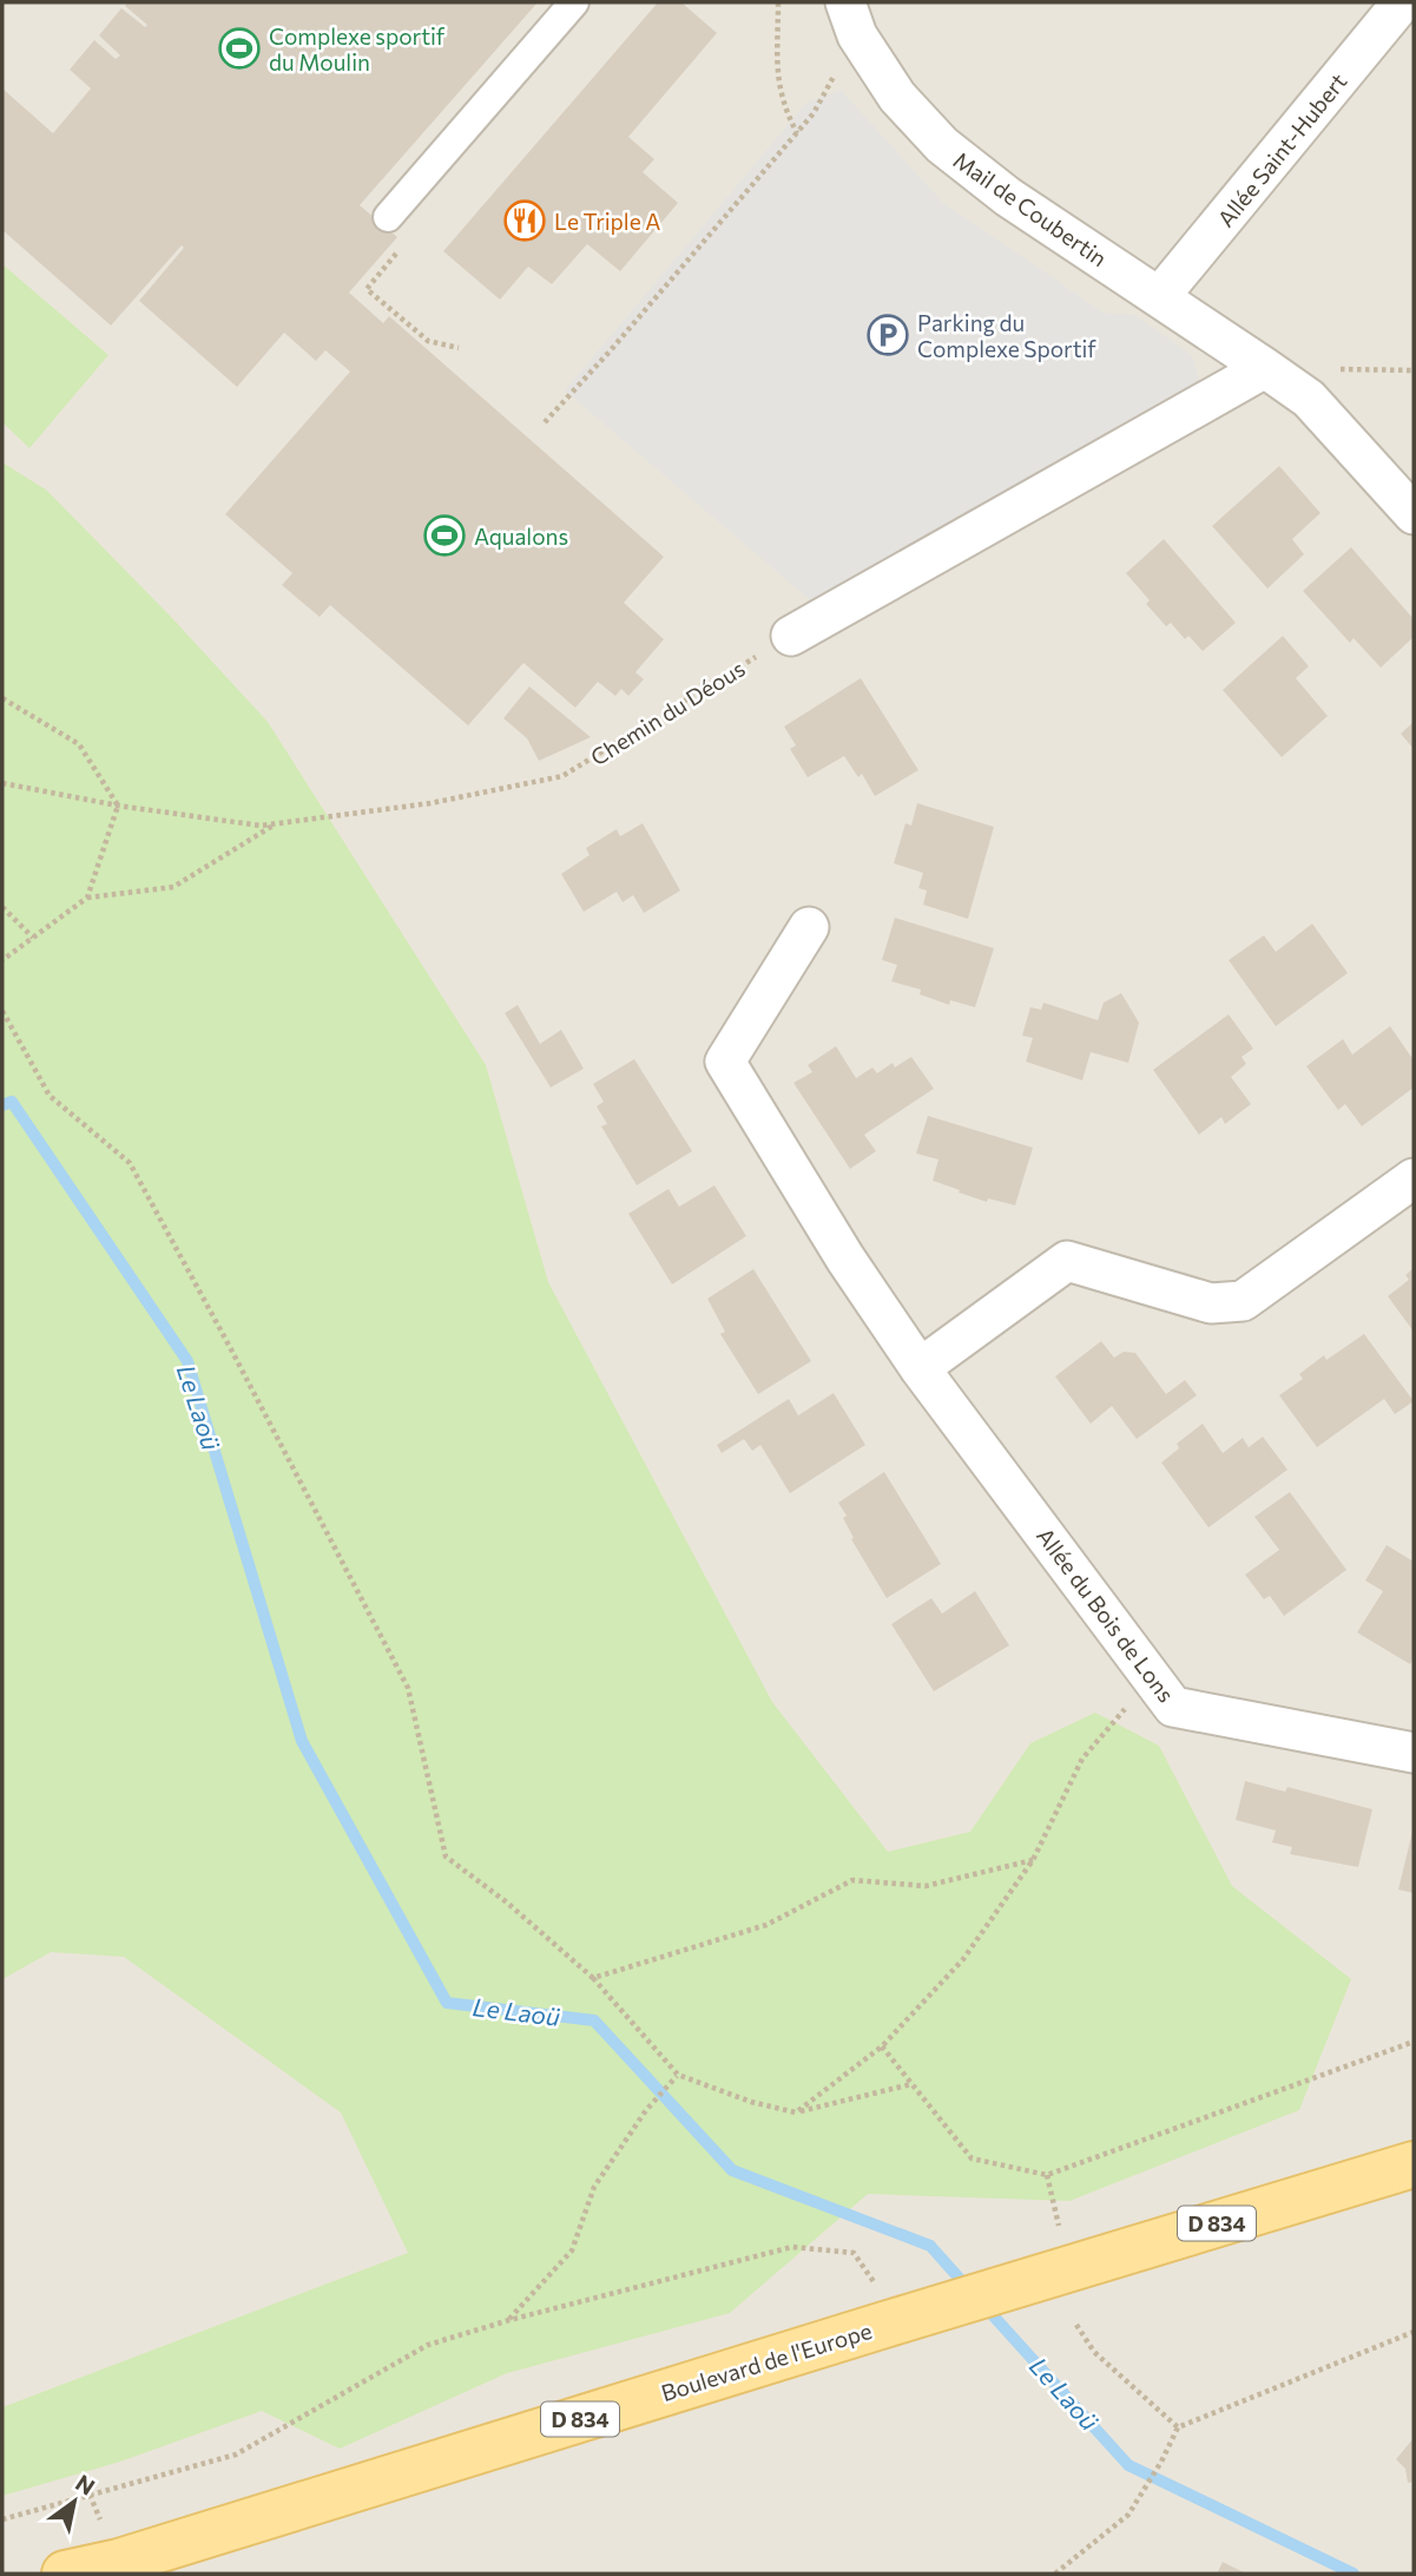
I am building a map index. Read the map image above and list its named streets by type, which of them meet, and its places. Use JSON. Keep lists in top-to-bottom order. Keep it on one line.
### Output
{"streets":{"main road":["D 834","Boulevard de l'Europe"],"street":["Allée Saint-Hubert","Mail de Coubertin","Allée du Bois de Lons"],"path":["Chemin du Déous"]},"crossings":[["Allée Saint-Hubert","Mail de Coubertin"]],"water":["Le Laoü"],"places":{"sports":["Complexe sportif du Moulin","Aqualons"],"restaurant":["Le Triple A"],"parking":["Parking du Complexe Sportif"]},"north":"top right"}
